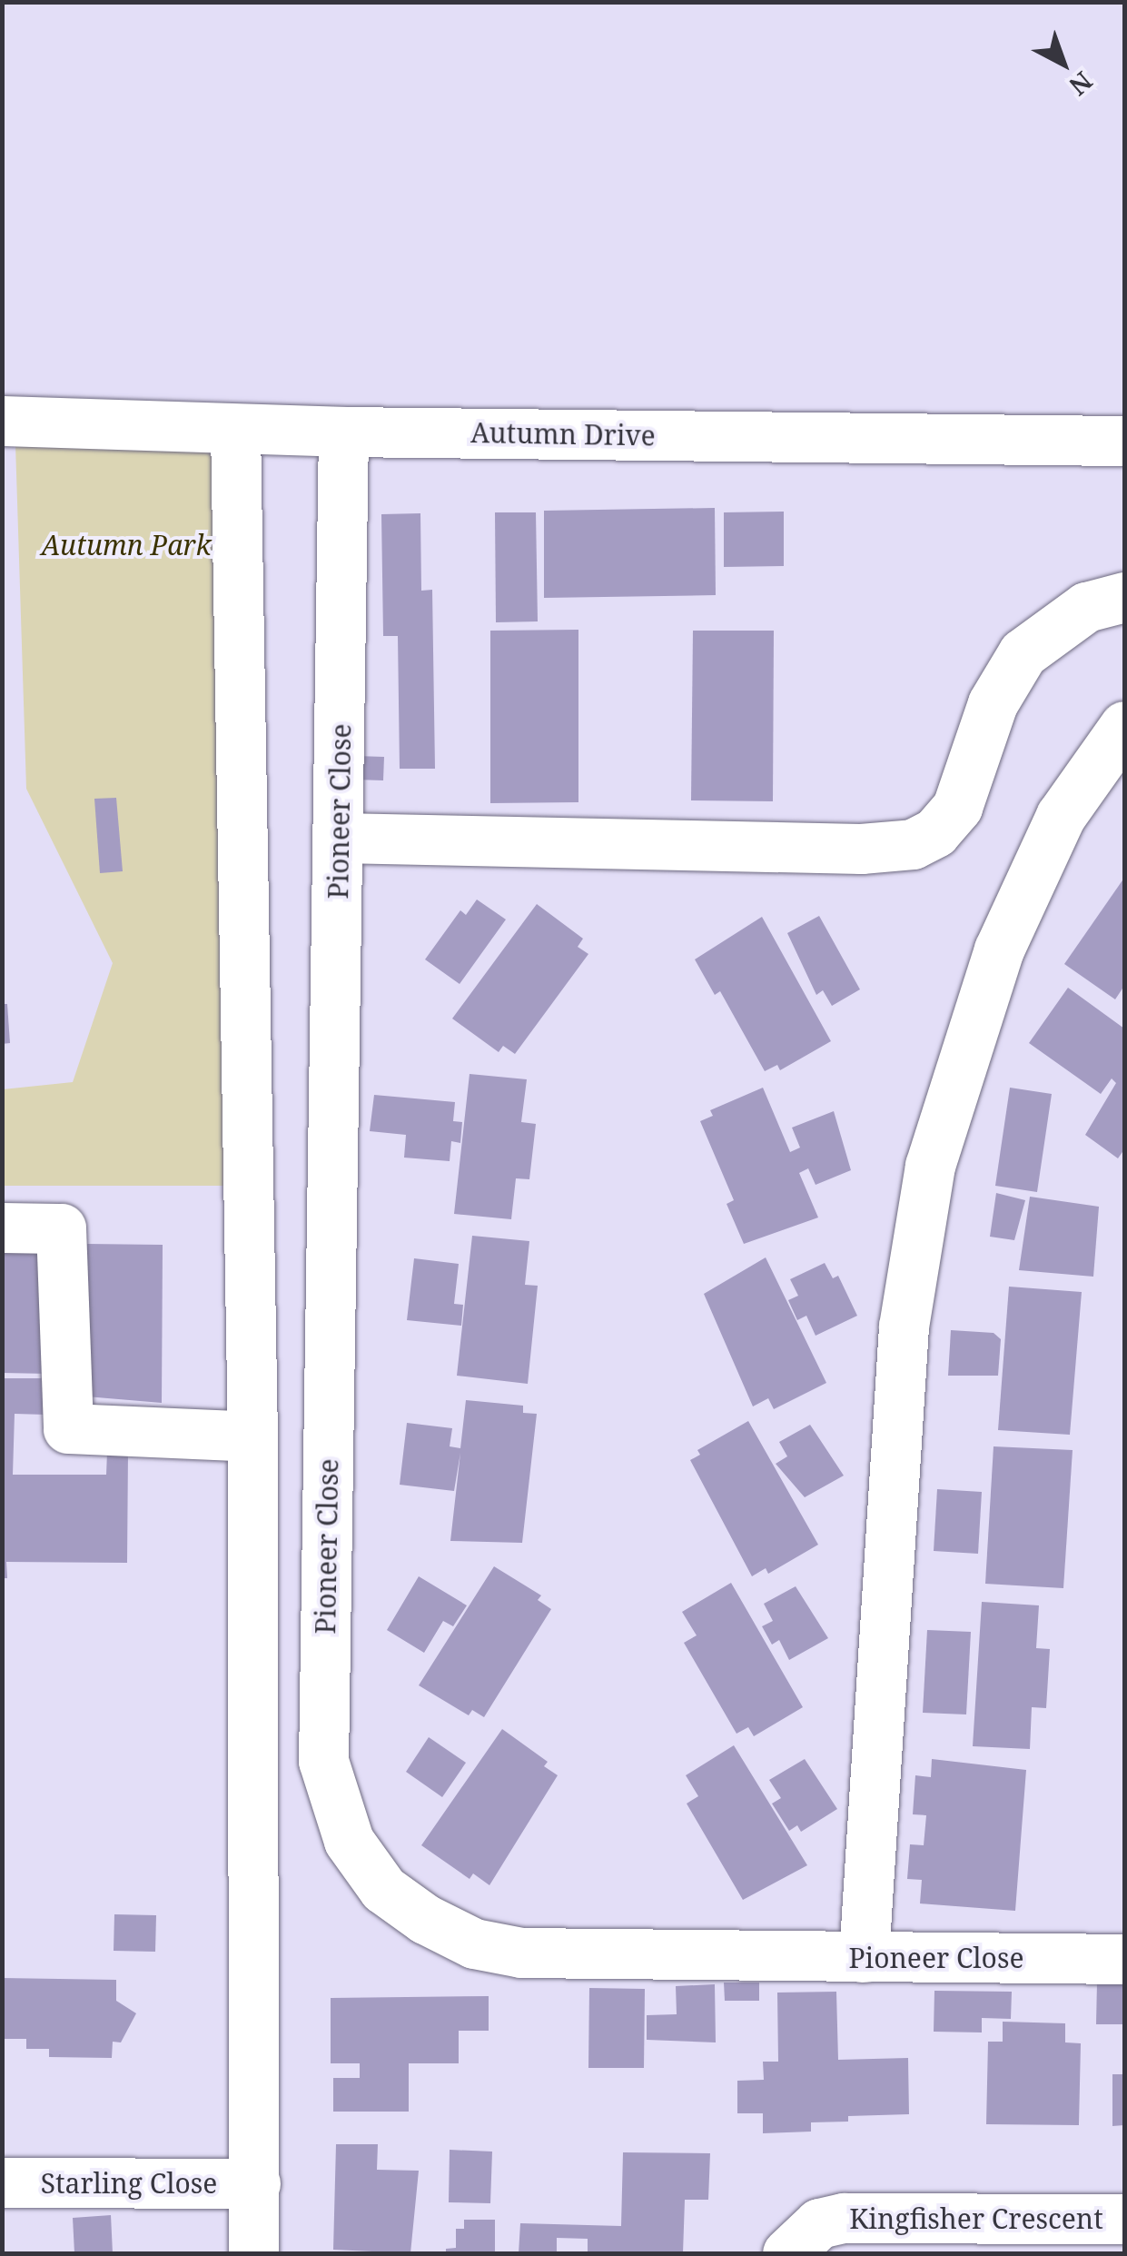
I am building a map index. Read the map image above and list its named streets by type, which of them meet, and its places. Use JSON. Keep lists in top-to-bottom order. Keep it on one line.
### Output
{"streets":{"street":["Autumn Drive","Pioneer Close","Starling Close","Kingfisher Crescent"]},"crossings":[["Autumn Drive","Pioneer Close"]],"parks":["Autumn Park"],"north":"bottom right"}
